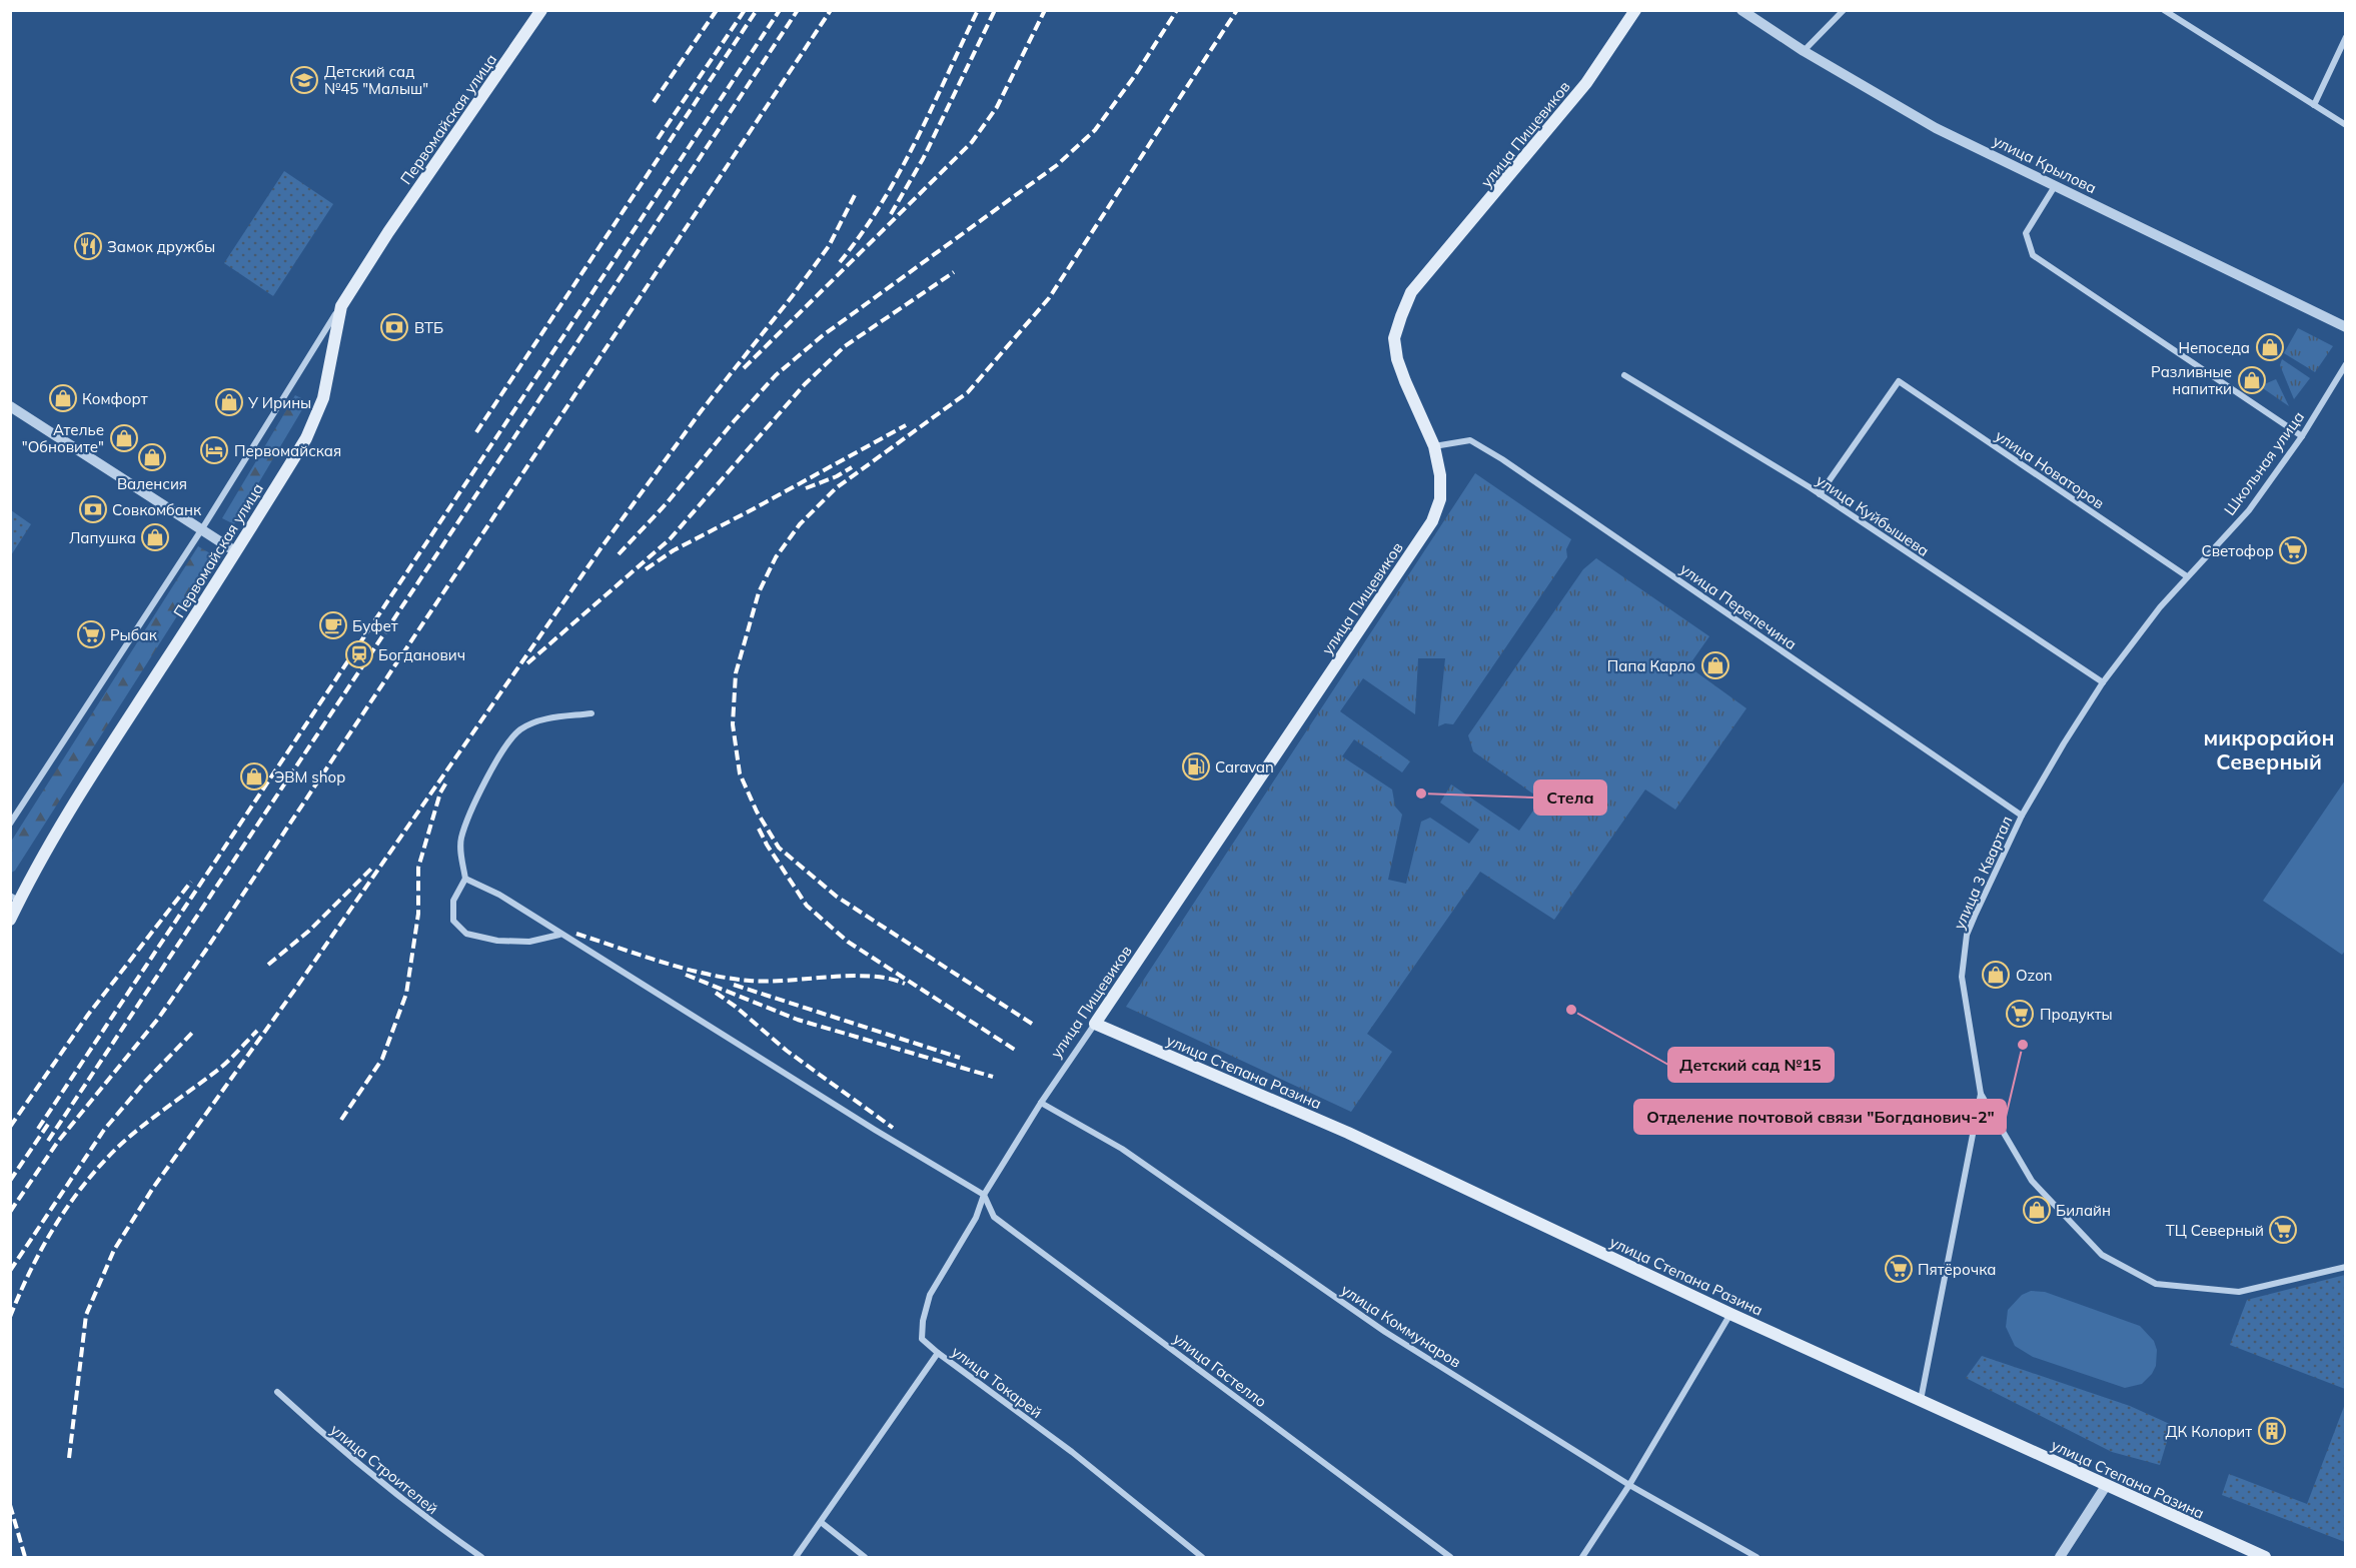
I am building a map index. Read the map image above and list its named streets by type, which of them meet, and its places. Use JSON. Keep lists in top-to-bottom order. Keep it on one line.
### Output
{"streets":{"main road":["Первомайская улица","улица Пищевиков","улица Степана Разина"],"street":["улица Крылова","Школьная улица","улица Новаторов","улица Куйбышева","улица Перепечина","улица 3 Квартал","улица Коммунаров","улица Гастелло","улица Токарей","улица Строителей"]},"crossings":[["улица Пищевиков","улица Перепечина"],["улица Пищевиков","улица Степана Разина"],["улица Пищевиков","улица Коммунаров"],["улица Пищевиков","улица Гастелло"],["улица Пищевиков","улица Токарей"],["Школьная улица","улица Новаторов"],["Школьная улица","улица Куйбышева"],["Школьная улица","улица 3 Квартал"],["улица Новаторов","улица Куйбышева"],["улица Куйбышева","улица 3 Квартал"],["улица Перепечина","улица 3 Квартал"]],"districts":["микрорайон Северный"],"places":{"school or university":["Детский сад №45 \"Малыш\""],"restaurant":["Замок дружбы"],"bank":["ВТБ","Совкомбанк"],"shop":["Непоседа","Разливные напитки","Комфорт","У Ирины","Ателье \"Обновите\"","Валенсия","Лапушка","Папа Карло","ЭВМ shop","Ozon","Билайн"],"hotel":["Первомайская"],"supermarket":["Светофор","Рыбак","Продукты","ТЦ Северный","Пятёрочка"],"cafe":["Буфет"],"station":["Богданович"],"fuel station":["Caravan"],"other":["Стела","Детский сад №15","Отделение почтовой связи \"Богданович-2\""],"building":["ДК Колорит"]}}
